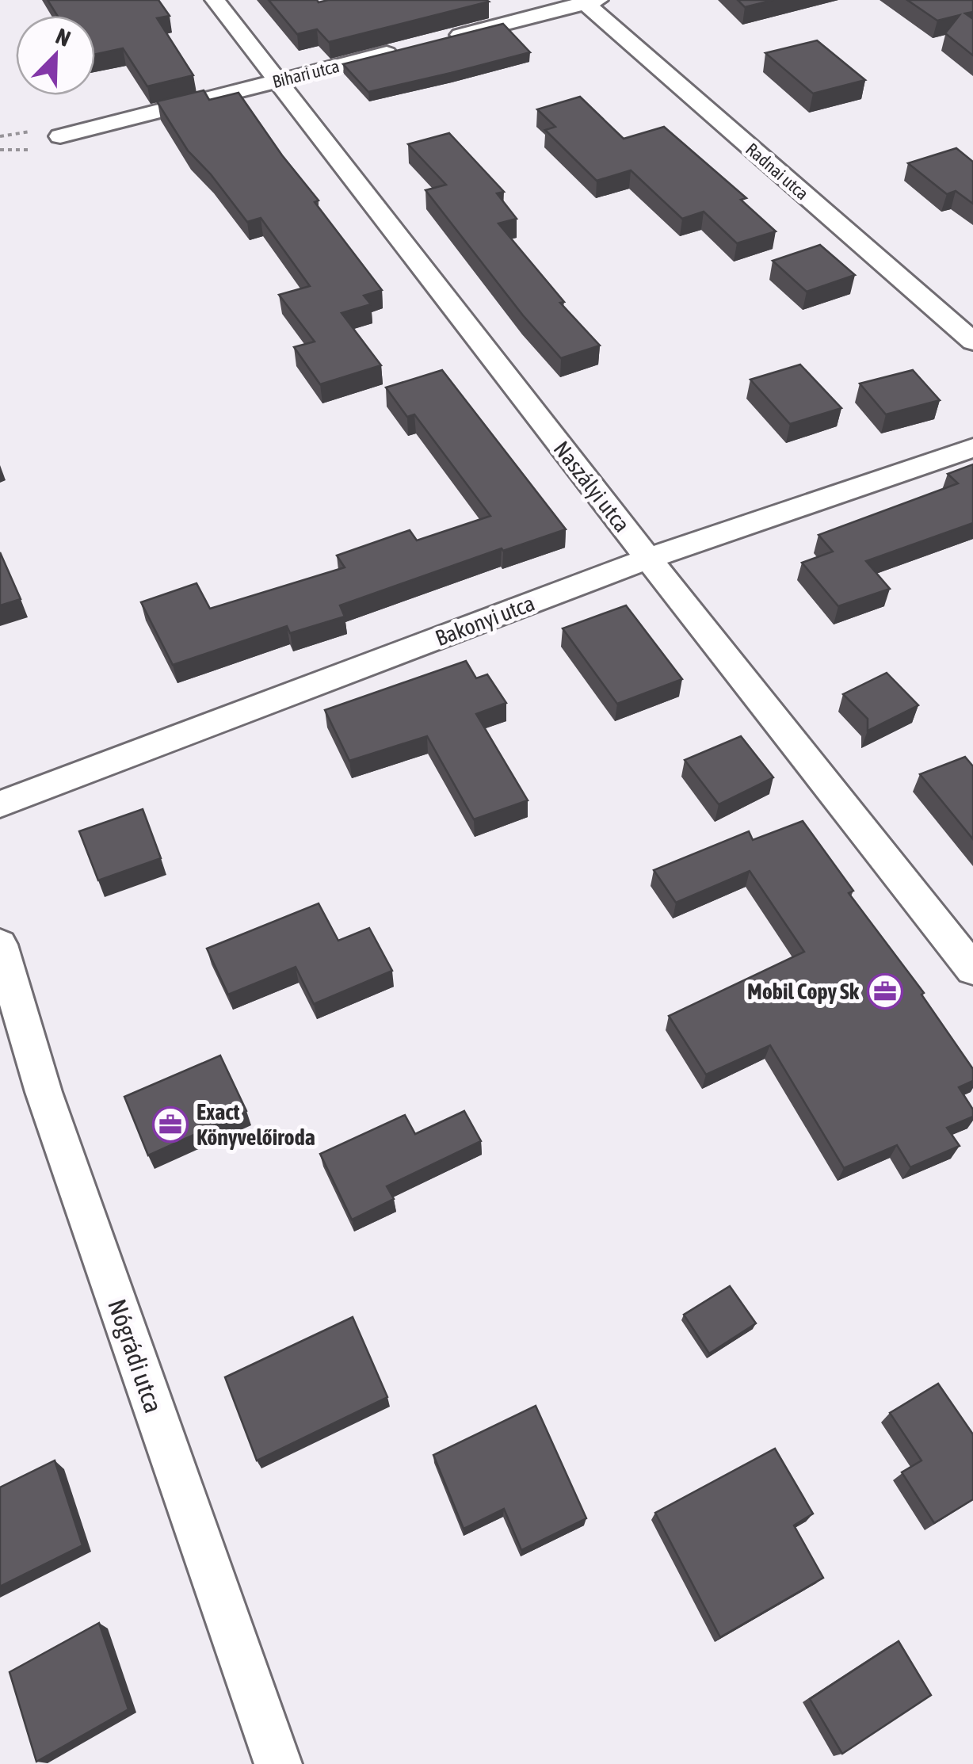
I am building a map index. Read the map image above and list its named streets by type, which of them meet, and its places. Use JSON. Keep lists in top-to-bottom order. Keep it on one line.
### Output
{"streets":{"street":["Bihari utca","Radnai utca","Naszályi utca","Bakonyi utca","Nógrádi utca"]},"crossings":[["Bihari utca","Naszályi utca"],["Naszályi utca","Bakonyi utca"]],"places":{"office":["Mobil Copy Sk","Exact Könyvelőiroda"]},"north":"top right"}
